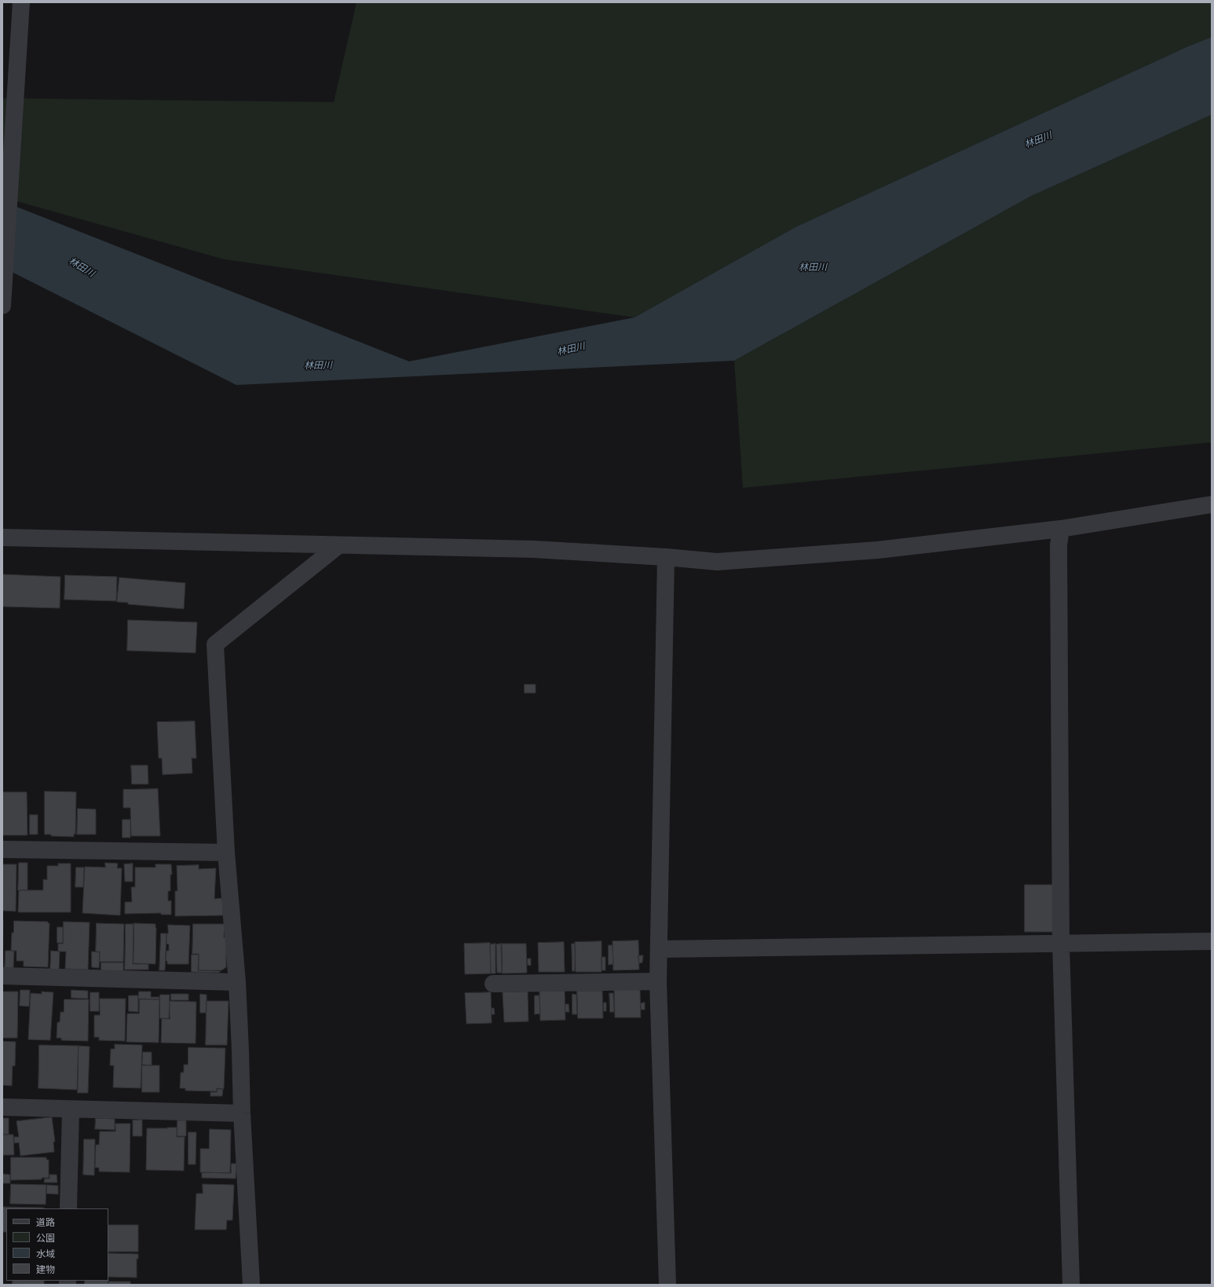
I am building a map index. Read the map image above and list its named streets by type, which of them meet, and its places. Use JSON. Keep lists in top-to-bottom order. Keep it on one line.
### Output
{"water":["林田川"],"legend":["道路","公園","水域","建物"]}
